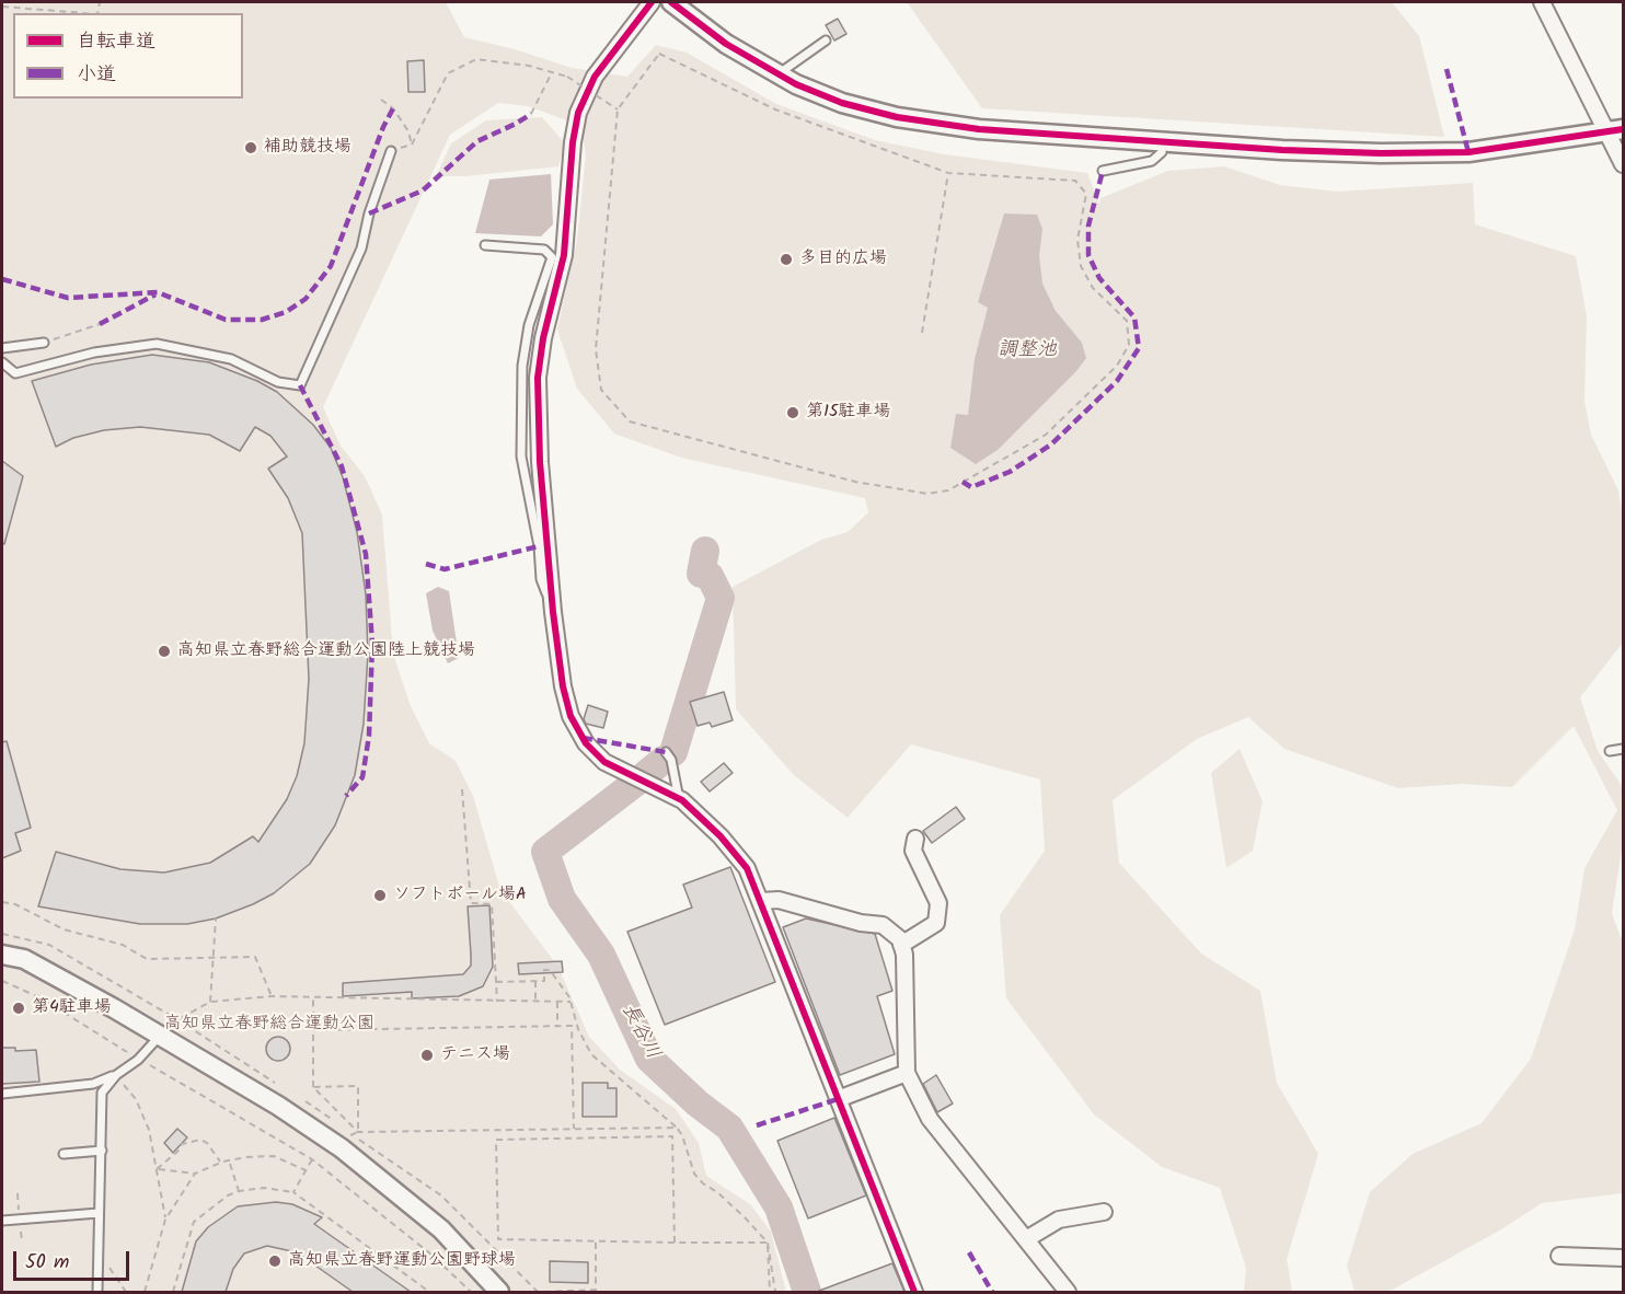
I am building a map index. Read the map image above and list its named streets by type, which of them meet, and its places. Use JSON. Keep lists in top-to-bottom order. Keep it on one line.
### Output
{"water":["調整池","長谷川"],"parks":["高知県立春野総合運動公園"],"places":["補助競技場","多目的広場","第15駐車場","高知県立春野総合運動公園陸上競技場","ソフトボール場A","第4駐車場","テニス場","高知県立春野運動公園野球場"],"legend":["自転車道","小道"],"scale_bar":"50 m"}
